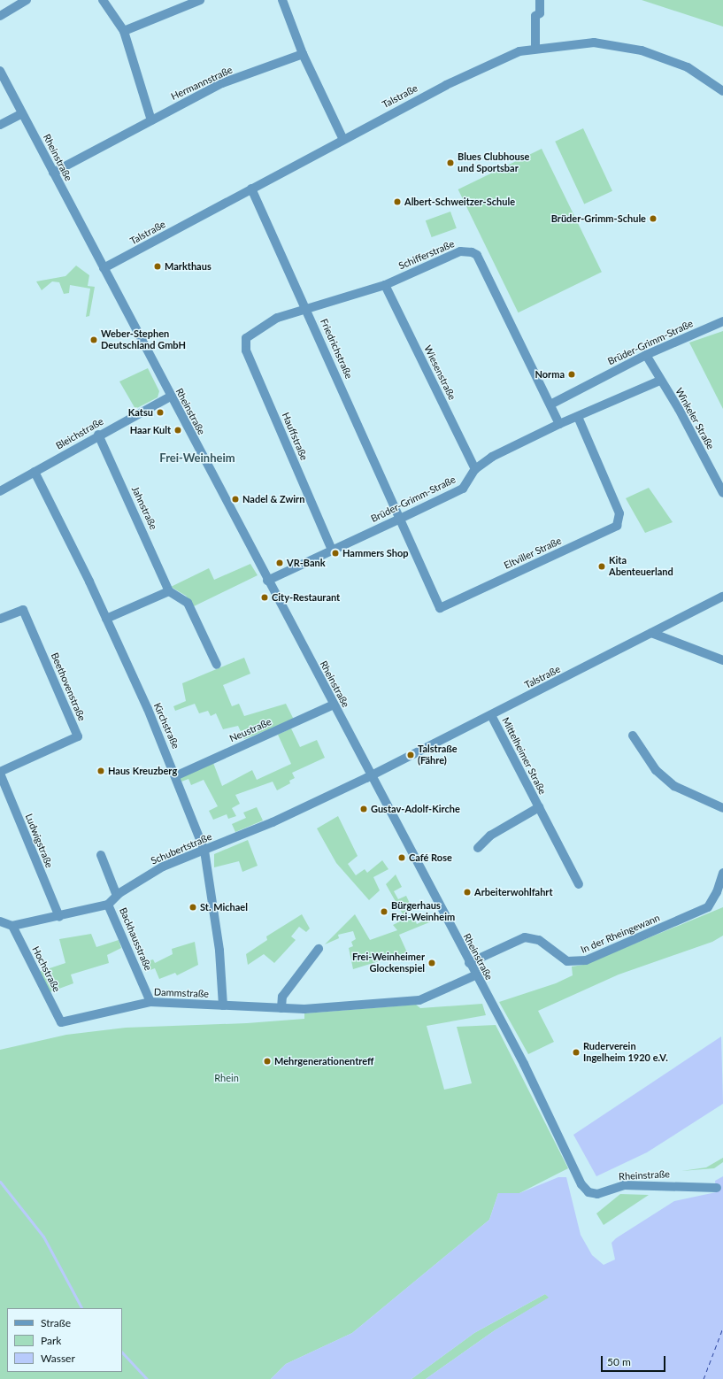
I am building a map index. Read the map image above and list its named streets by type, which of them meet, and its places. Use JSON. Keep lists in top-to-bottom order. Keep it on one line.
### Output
{"streets":{"street":["Hermannstraße","Talstraße","Rheinstraße","Schifferstraße","Brüder-Grimm-Straße","Friedrichstraße","Wiesenstraße","Winkeler Straße","Bleichstraße","Hauffstraße","Jahnstraße","Eltviller Straße","Beethovenstraße","Kirchstraße","Neustraße","Mittelheimer Straße","Ludwigstraße","Schubertstraße","In der Rheingewann","Backhausstraße","Hochstraße","Dammstraße"]},"crossings":[["Hermannstraße","Rheinstraße"],["Talstraße","Rheinstraße"],["Talstraße","Friedrichstraße"],["Talstraße","Mittelheimer Straße"],["Talstraße","Schubertstraße"],["Rheinstraße","Brüder-Grimm-Straße"],["Rheinstraße","Bleichstraße"],["Rheinstraße","Neustraße"],["Rheinstraße","Schubertstraße"],["Rheinstraße","In der Rheingewann"],["Rheinstraße","Dammstraße"],["Schifferstraße","Brüder-Grimm-Straße"],["Schifferstraße","Friedrichstraße"],["Schifferstraße","Wiesenstraße"],["Schifferstraße","Hauffstraße"],["Brüder-Grimm-Straße","Friedrichstraße"],["Brüder-Grimm-Straße","Wiesenstraße"],["Brüder-Grimm-Straße","Winkeler Straße"],["Brüder-Grimm-Straße","Hauffstraße"],["Brüder-Grimm-Straße","Eltviller Straße"],["Friedrichstraße","Eltviller Straße"],["Bleichstraße","Jahnstraße"],["Bleichstraße","Kirchstraße"],["Beethovenstraße","Ludwigstraße"],["Kirchstraße","Neustraße"],["Kirchstraße","Schubertstraße"],["Kirchstraße","Dammstraße"],["Schubertstraße","Backhausstraße"],["Backhausstraße","Dammstraße"],["Hochstraße","Dammstraße"]],"districts":["Frei-Weinheim"],"parks":["Rhein"],"places":["Blues Clubhouse und Sportsbar","Albert-Schweitzer-Schule","Brüder-Grimm-Schule","Markthaus","Weber-Stephen Deutschland GmbH","Norma","Katsu","Haar Kult","Nadel & Zwirn","Hammers Shop","VR-Bank","Kita Abenteuerland","City-Restaurant","Talstraße (Fähre)","Haus Kreuzberg","Gustav-Adolf-Kirche","Café Rose","Arbeiterwohlfahrt","St. Michael","Bürgerhaus Frei-Weinheim","Frei-Weinheimer Glockenspiel","Ruderverein Ingelheim 1920 e.V.","Mehrgenerationentreff"],"legend":["Straße","Park","Wasser"],"scale_bar":"50 m"}
